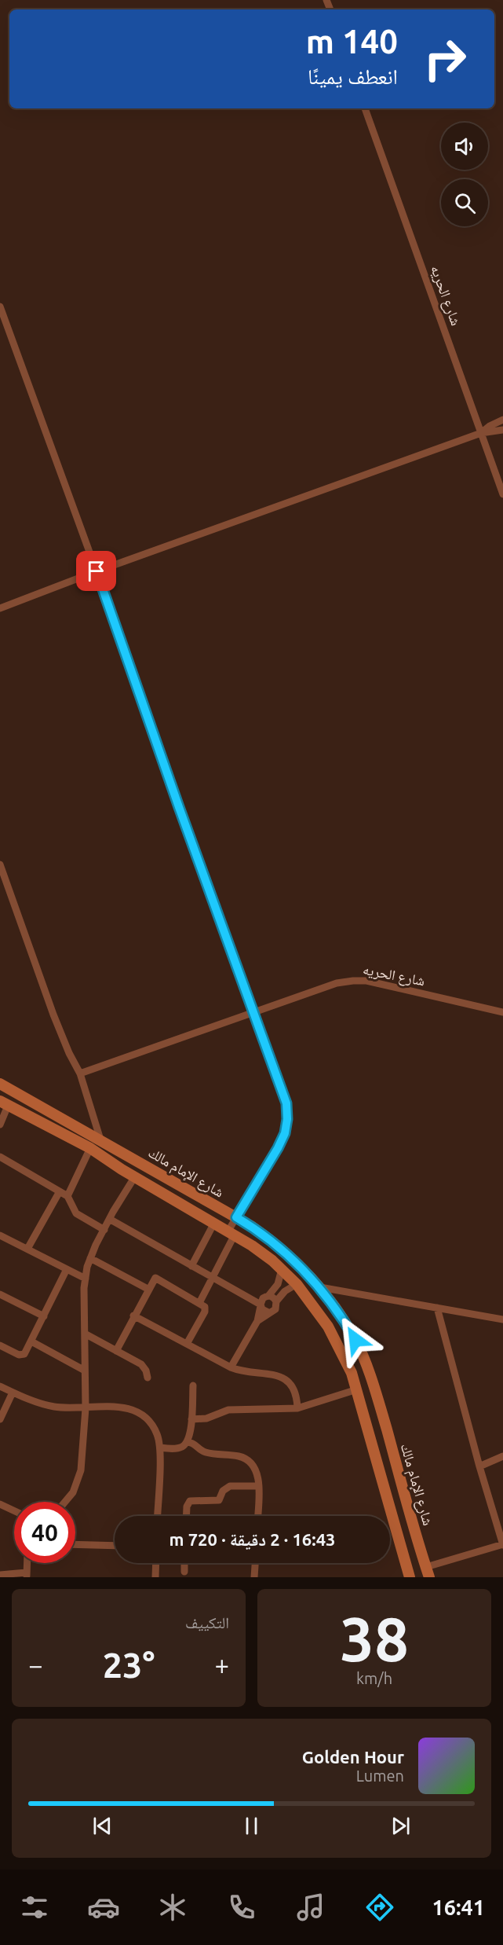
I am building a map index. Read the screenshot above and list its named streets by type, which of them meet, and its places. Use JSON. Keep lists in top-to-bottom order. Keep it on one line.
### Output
{"streets":{"street":["شارع الحريه","شارع الإمام مالك"]},"page":{"turn":["140 m","انعطف يمينًا"],"limit":"40","trip":"16:43 · 2 دقيقة · 720 m","tile":[["38","km/h"],"التكييف"],"heat":["−","23°","+"],"song":["Golden Hour","Lumen"],"tabs":"16:41"}}
